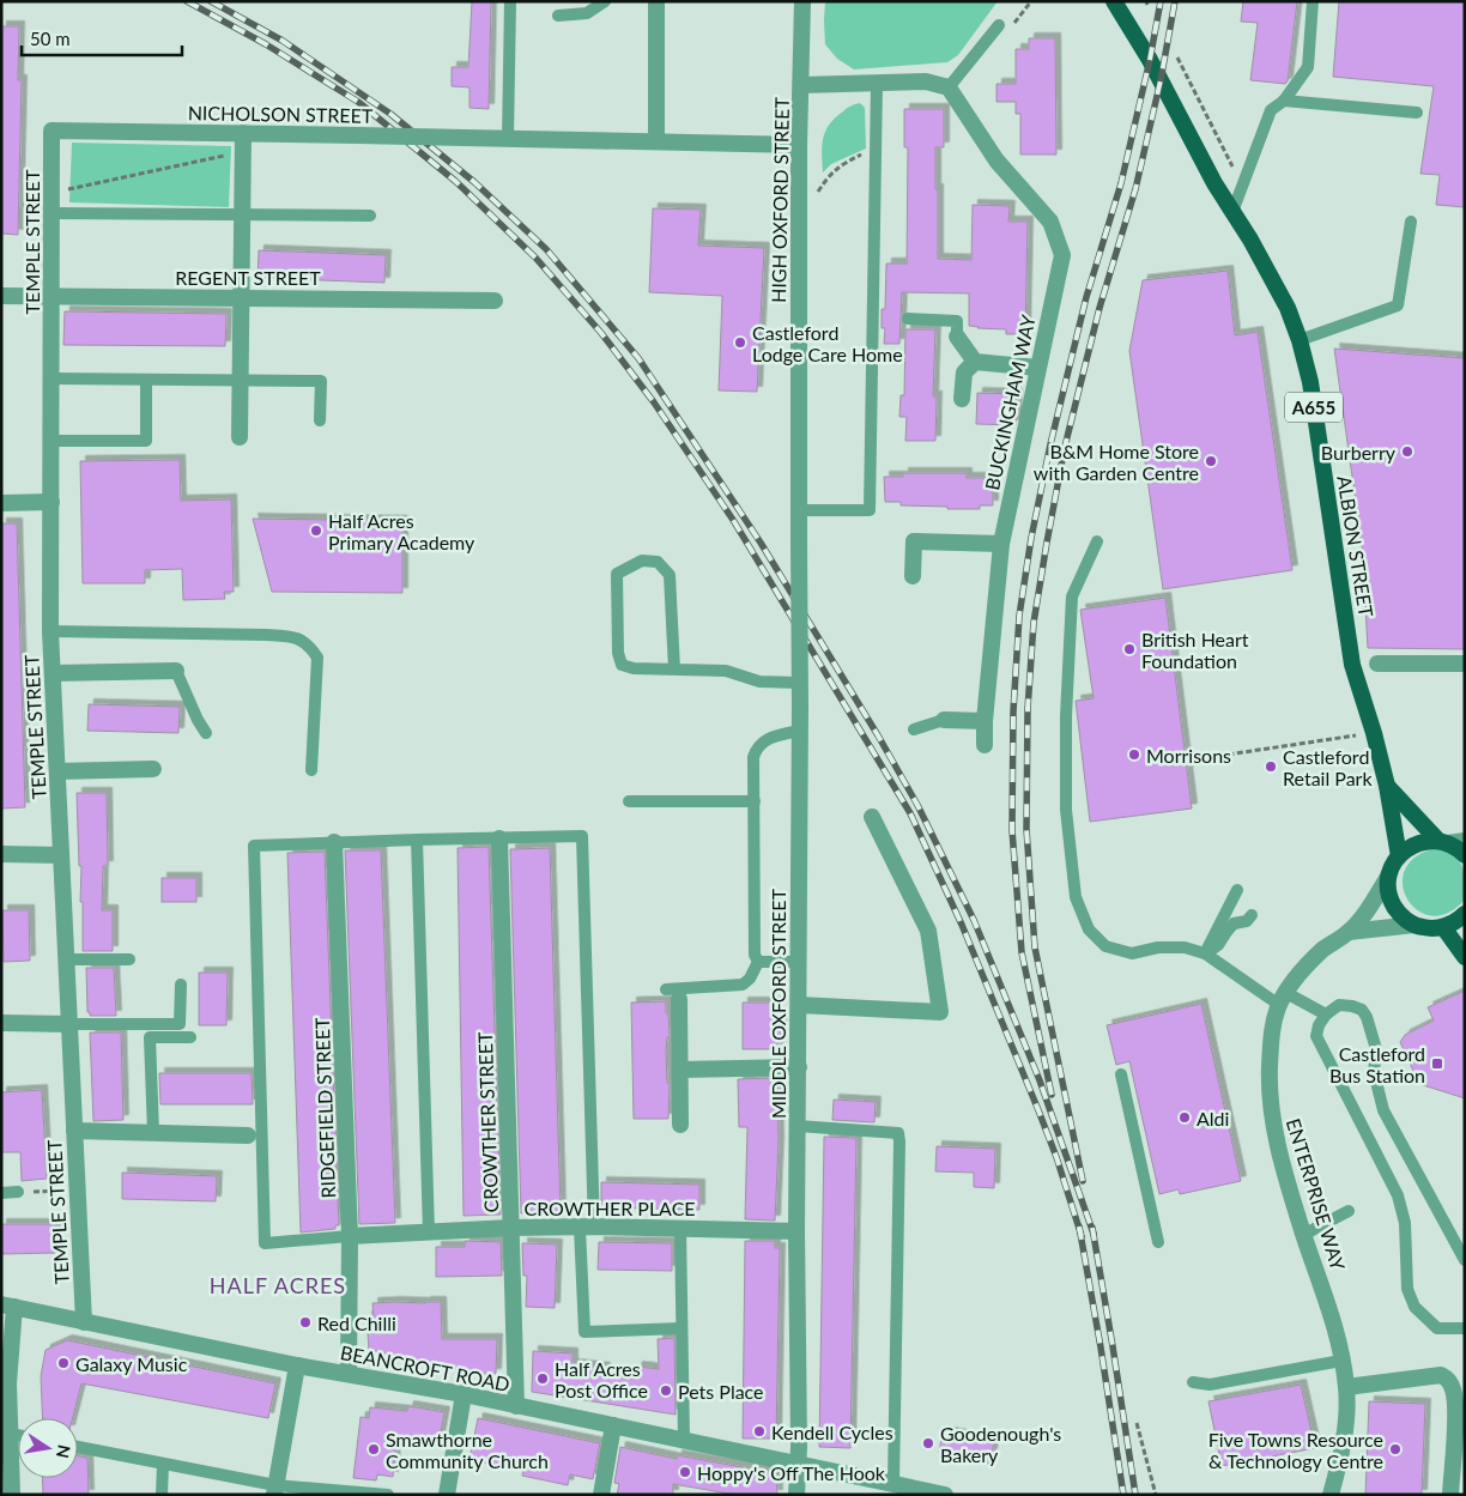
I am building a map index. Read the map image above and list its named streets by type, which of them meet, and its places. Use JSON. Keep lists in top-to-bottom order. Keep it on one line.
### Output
{"streets":{"main road":["A655","ALBION STREET"],"street":["NICHOLSON STREET","HIGH OXFORD STREET","TEMPLE STREET","REGENT STREET","BUCKINGHAM WAY","MIDDLE OXFORD STREET","RIDGEFIELD STREET","CROWTHER STREET","ENTERPRISE WAY","CROWTHER PLACE","BEANCROFT ROAD"]},"crossings":[["NICHOLSON STREET","HIGH OXFORD STREET"],["NICHOLSON STREET","TEMPLE STREET"],["HIGH OXFORD STREET","MIDDLE OXFORD STREET"],["TEMPLE STREET","REGENT STREET"],["TEMPLE STREET","BEANCROFT ROAD"],["A655","ALBION STREET"],["MIDDLE OXFORD STREET","CROWTHER PLACE"],["MIDDLE OXFORD STREET","BEANCROFT ROAD"],["RIDGEFIELD STREET","CROWTHER PLACE"],["RIDGEFIELD STREET","BEANCROFT ROAD"],["CROWTHER STREET","CROWTHER PLACE"],["CROWTHER STREET","BEANCROFT ROAD"]],"districts":["HALF ACRES"],"places":{"other":["Castleford Lodge Care Home","Burberry","B&M Home Store with Garden Centre","Half Acres Primary Academy","British Heart Foundation","Morrisons","Castleford Retail Park","Aldi","Red Chilli","Galaxy Music","Half Acres Post Office","Pets Place","Kendell Cycles","Goodenough's Bakery","Smawthorne Community Church","Five Towns Resource & Technology Centre","Hoppy's Off The Hook"],"transit":["Castleford Bus Station"]},"scale_bar":"50 m","north":"right"}
